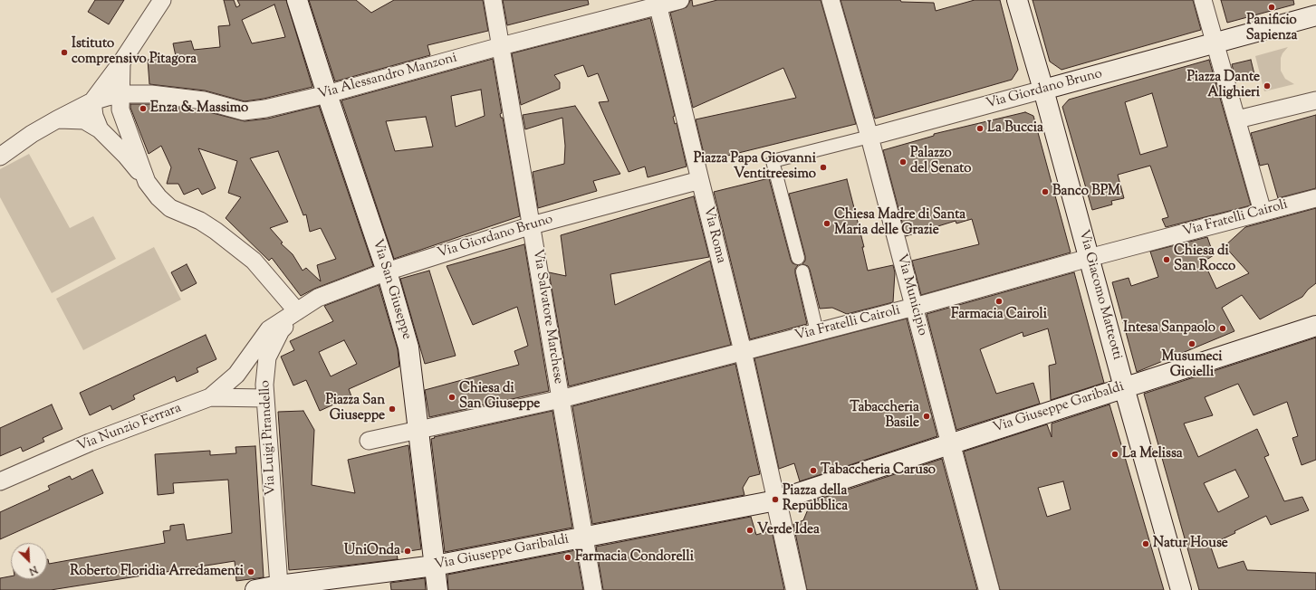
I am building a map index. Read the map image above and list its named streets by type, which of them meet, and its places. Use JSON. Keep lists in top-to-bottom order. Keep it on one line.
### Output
{"streets":{"main road":["Via Giordano Bruno","Via San Giuseppe","Via Municipio","Via Giacomo Matteotti","Via Giuseppe Garibaldi"],"street":["Via Alessandro Manzoni","Via Fratelli Cairoli","Via Roma","Via Salvatore Marchese","Via Nunzio Ferrara","Via Luigi Pirandello"]},"crossings":[["Via Alessandro Manzoni","Via Roma"],["Via Alessandro Manzoni","Via San Giuseppe"],["Via Alessandro Manzoni","Via Salvatore Marchese"],["Via Giordano Bruno","Via Roma"],["Via Giordano Bruno","Via San Giuseppe"],["Via Giordano Bruno","Via Municipio"],["Via Giordano Bruno","Via Giacomo Matteotti"],["Via Giordano Bruno","Via Salvatore Marchese"],["Via Giordano Bruno","Via Nunzio Ferrara"],["Via Giordano Bruno","Via Luigi Pirandello"],["Via Fratelli Cairoli","Via Roma"],["Via Fratelli Cairoli","Via San Giuseppe"],["Via Fratelli Cairoli","Via Municipio"],["Via Fratelli Cairoli","Via Giacomo Matteotti"],["Via Fratelli Cairoli","Via Salvatore Marchese"],["Via Roma","Via Giuseppe Garibaldi"],["Via San Giuseppe","Via Giuseppe Garibaldi"],["Via Municipio","Via Giuseppe Garibaldi"],["Via Giacomo Matteotti","Via Giuseppe Garibaldi"],["Via Salvatore Marchese","Via Giuseppe Garibaldi"],["Via Giuseppe Garibaldi","Via Luigi Pirandello"],["Via Nunzio Ferrara","Via Luigi Pirandello"]],"places":["Panificio Sapienza","Istituto comprensivo Pitagora","Piazza Dante Alighieri","Enza & Massimo","La Buccia","Palazzo del Senato","Piazza Papa Giovanni Ventitreesimo","Banco BPM","Chiesa Madre di Santa Maria delle Grazie","Chiesa di San Rocco","Farmacia Cairoli","Intesa Sanpaolo","Musumeci Gioielli","Chiesa di San Giuseppe","Piazza San Giuseppe","Tabaccheria Basile","La Melissa","Tabaccheria Caruso","Piazza della Repubblica","Verde Idea","Natur House","UniOnda","Farmacia Condorelli","Roberto Floridia Arredamenti"],"north":"bottom right"}
